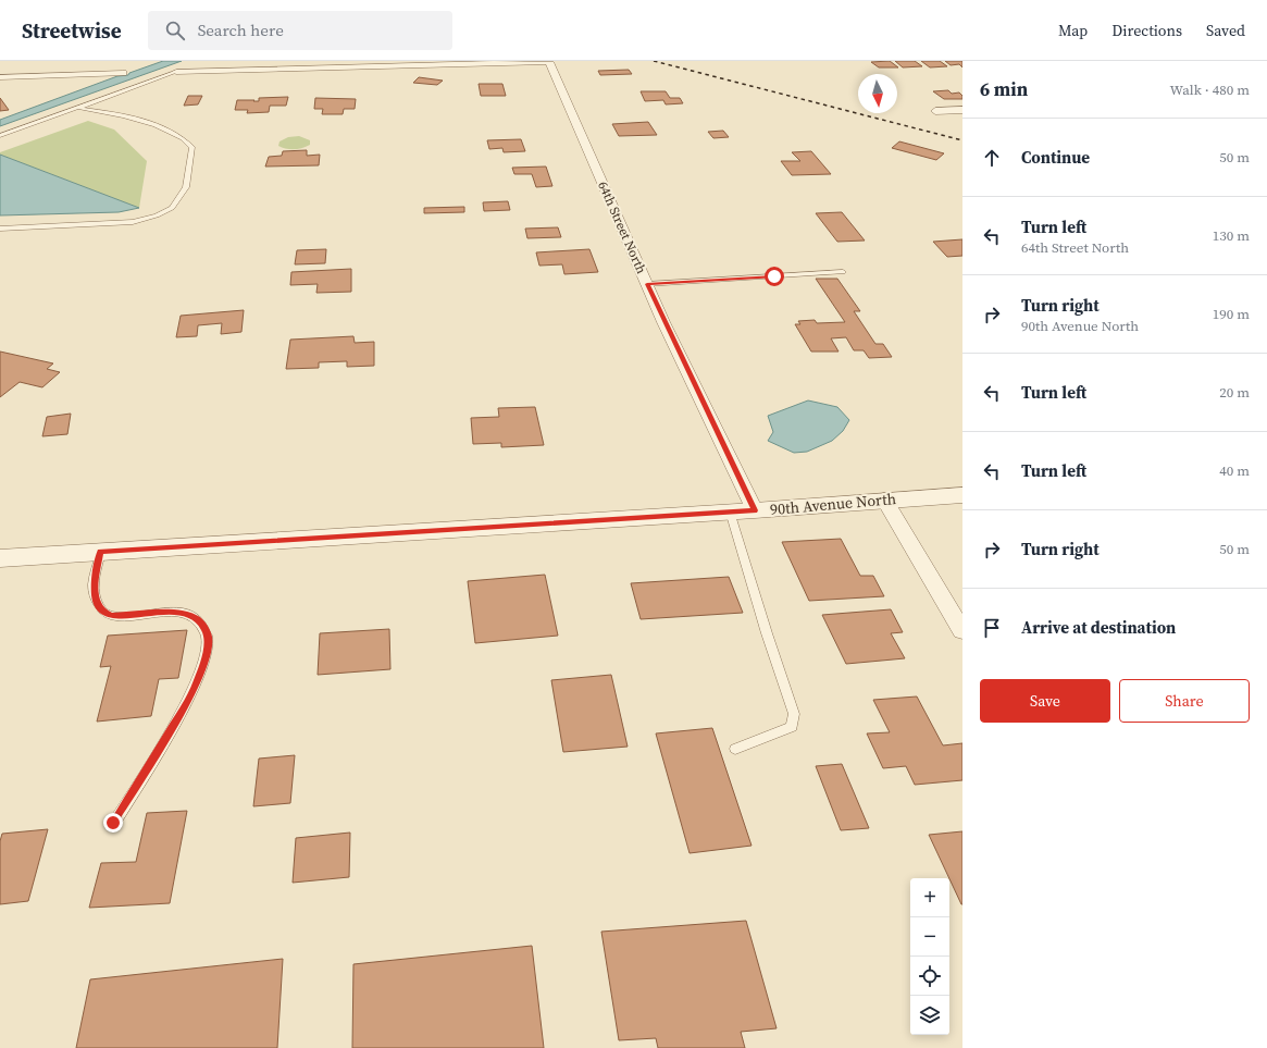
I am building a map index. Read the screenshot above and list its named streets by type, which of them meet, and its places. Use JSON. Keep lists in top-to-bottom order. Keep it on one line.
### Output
{"streets":{"street":["64th Street North","90th Avenue North"]},"crossings":[["64th Street North","90th Avenue North"]],"north":"bottom","page":{"header":"Streetwise","search":"Search here","nav":["Map","Directions","Saved"],"heading":["6 min","Walk · 480 m"],"list":[["Continue","50 m"],["Turn left","64th Street North","130 m"],["Turn right","90th Avenue North","190 m"],["Turn left","20 m"],["Turn left","40 m"],["Turn right","50 m"],"Arrive at destination"],"buttons":["Save","Share"],"map_buttons":["+","−"]}}
